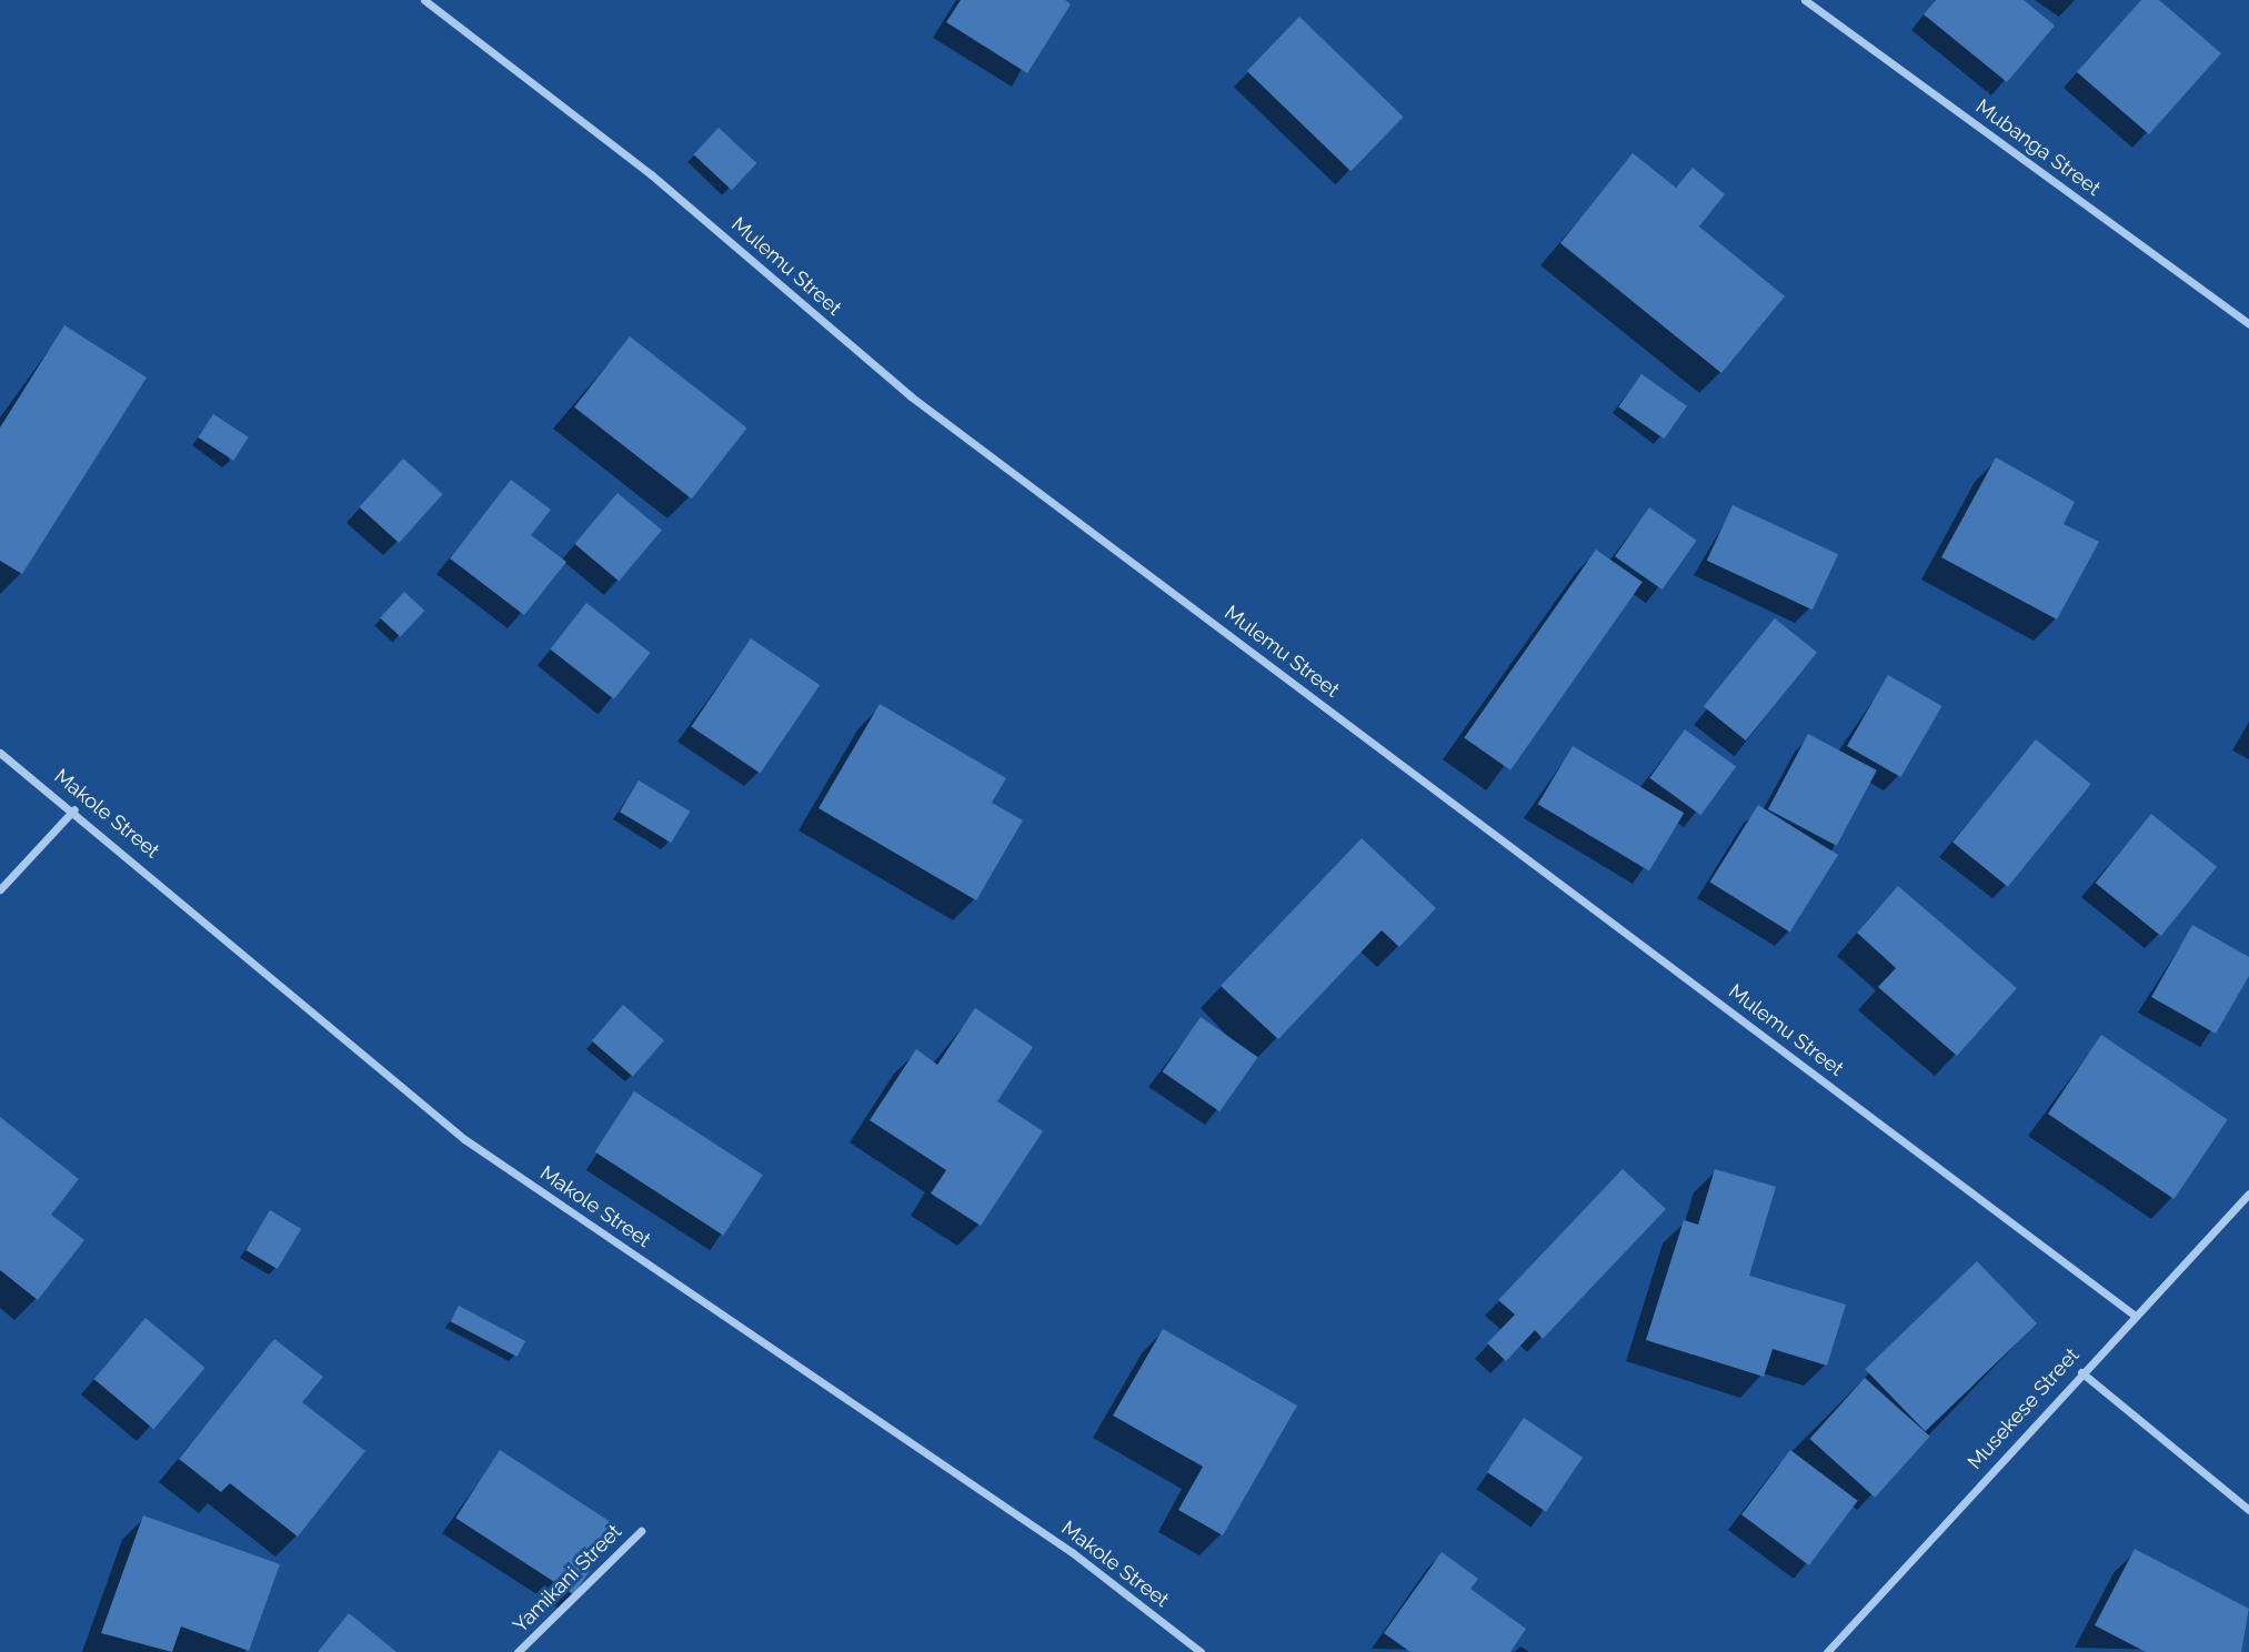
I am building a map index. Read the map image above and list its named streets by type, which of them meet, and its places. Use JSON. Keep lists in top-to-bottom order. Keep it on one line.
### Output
{"streets":{"street":["Mubanga Street","Mulemu Street","Makole Street","Musekese Street","Yamikani Street"]},"crossings":[["Mulemu Street","Musekese Street"]]}
